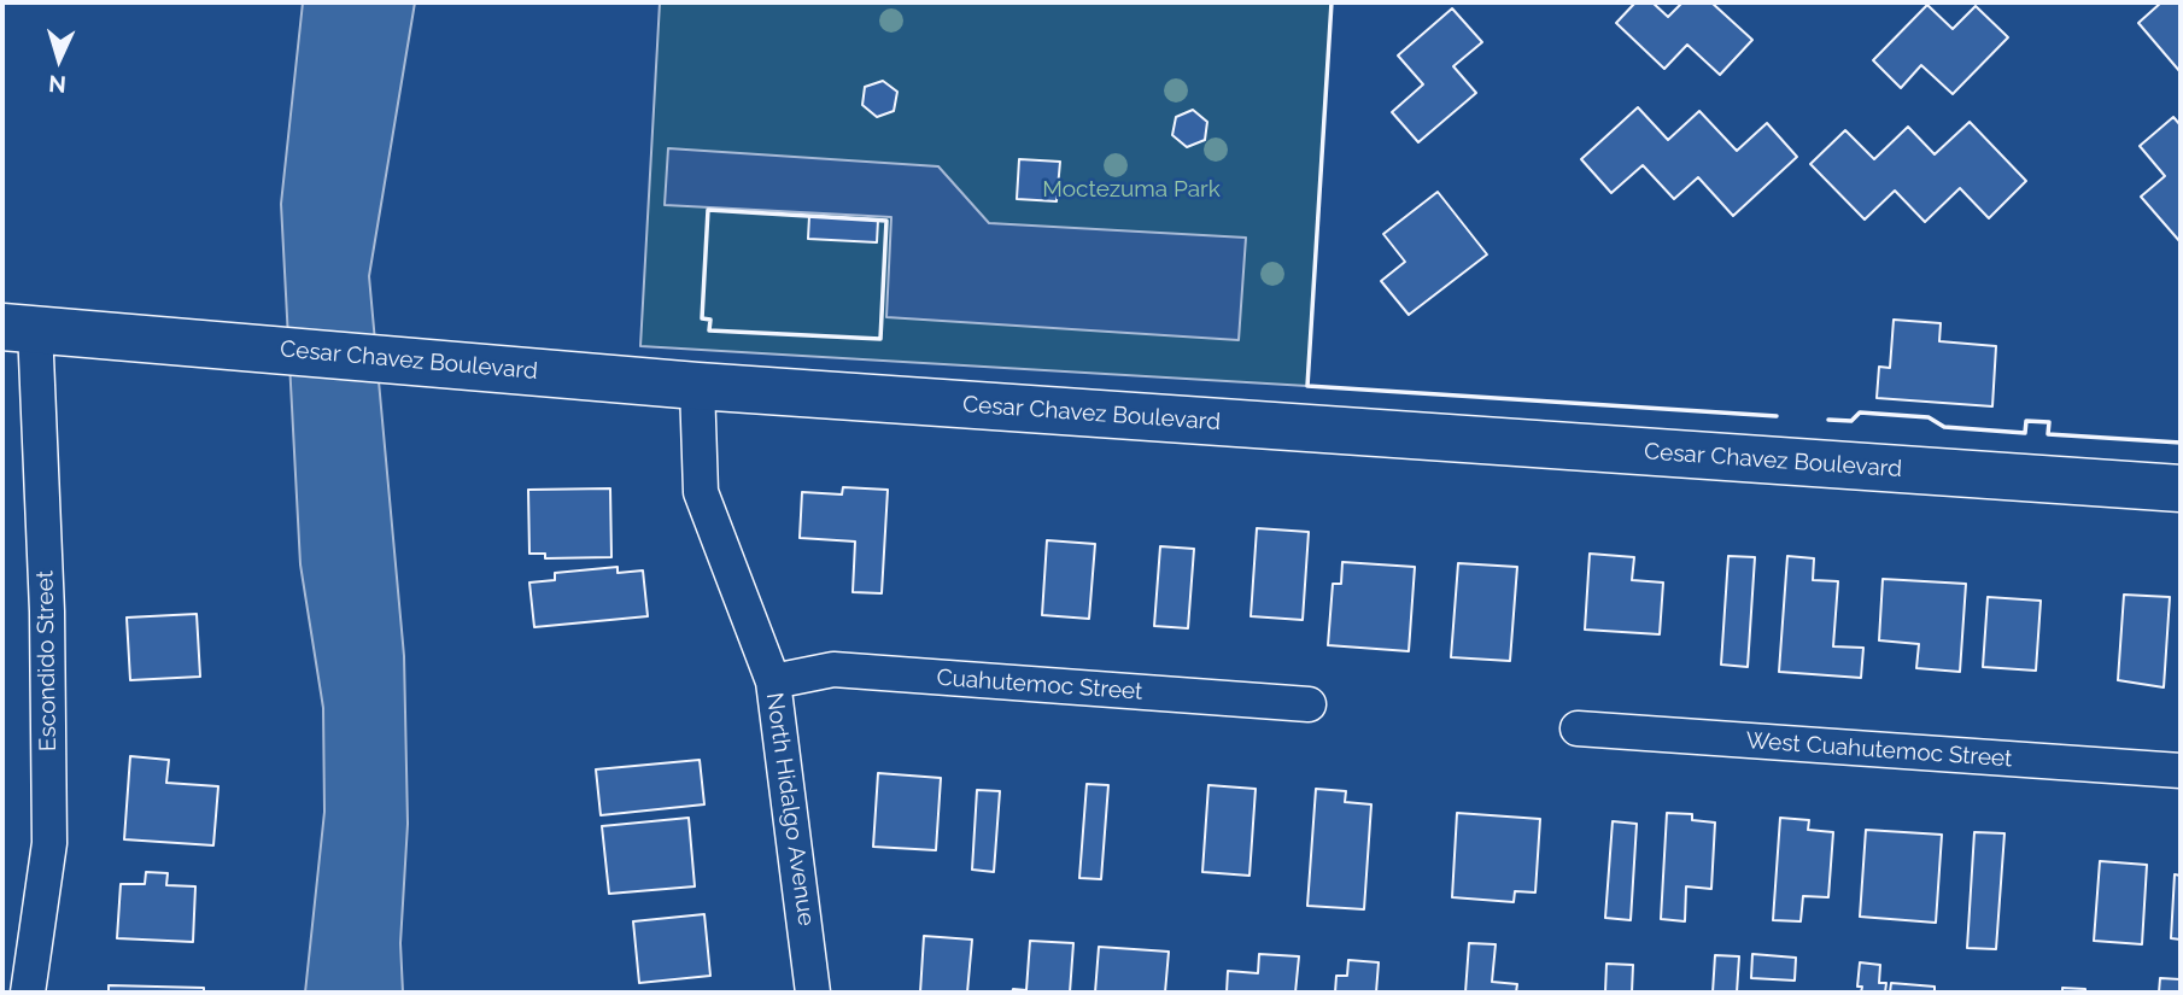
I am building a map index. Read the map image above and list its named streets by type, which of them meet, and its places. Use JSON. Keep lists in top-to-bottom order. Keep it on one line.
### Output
{"streets":{"street":["Cesar Chavez Boulevard","Escondido Street","Cuahutemoc Street","West Cuahutemoc Street","North Hidalgo Avenue"]},"crossings":[["Cesar Chavez Boulevard","Escondido Street"],["Cesar Chavez Boulevard","North Hidalgo Avenue"],["Cuahutemoc Street","North Hidalgo Avenue"]],"parks":["Moctezuma Park"],"north":"bottom"}
